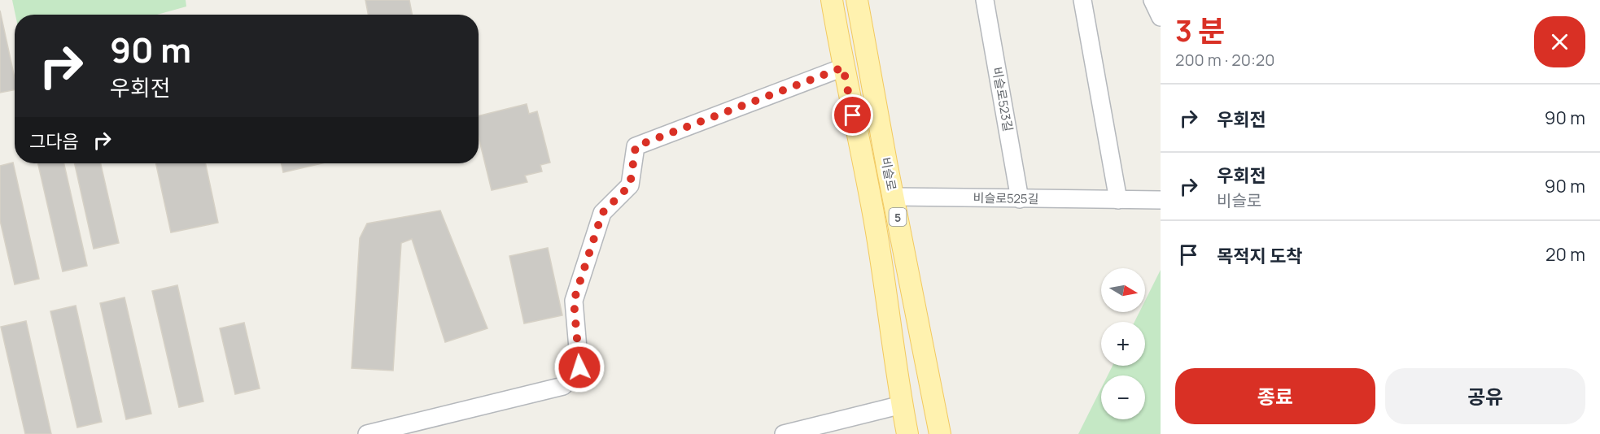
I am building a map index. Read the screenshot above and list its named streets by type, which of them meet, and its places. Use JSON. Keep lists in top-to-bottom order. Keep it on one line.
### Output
{"streets":{"main road":["비슬로","5"],"street":["비슬로523길","비슬로525길"]},"crossings":[["비슬로523길","비슬로525길"],["비슬로","비슬로525길"]],"north":"right","page":{"heading":["3 분","200 m · 20:20"],"turn":["90 m","우회전"],"list":[{"name":"우회전","value":"90 m"},{"name":"우회전","note":"비슬로","value":"90 m"},{"name":"목적지 도착","value":"20 m"}],"then":"그다음","map_buttons":["+","−"],"buttons":["종료","공유"]}}
